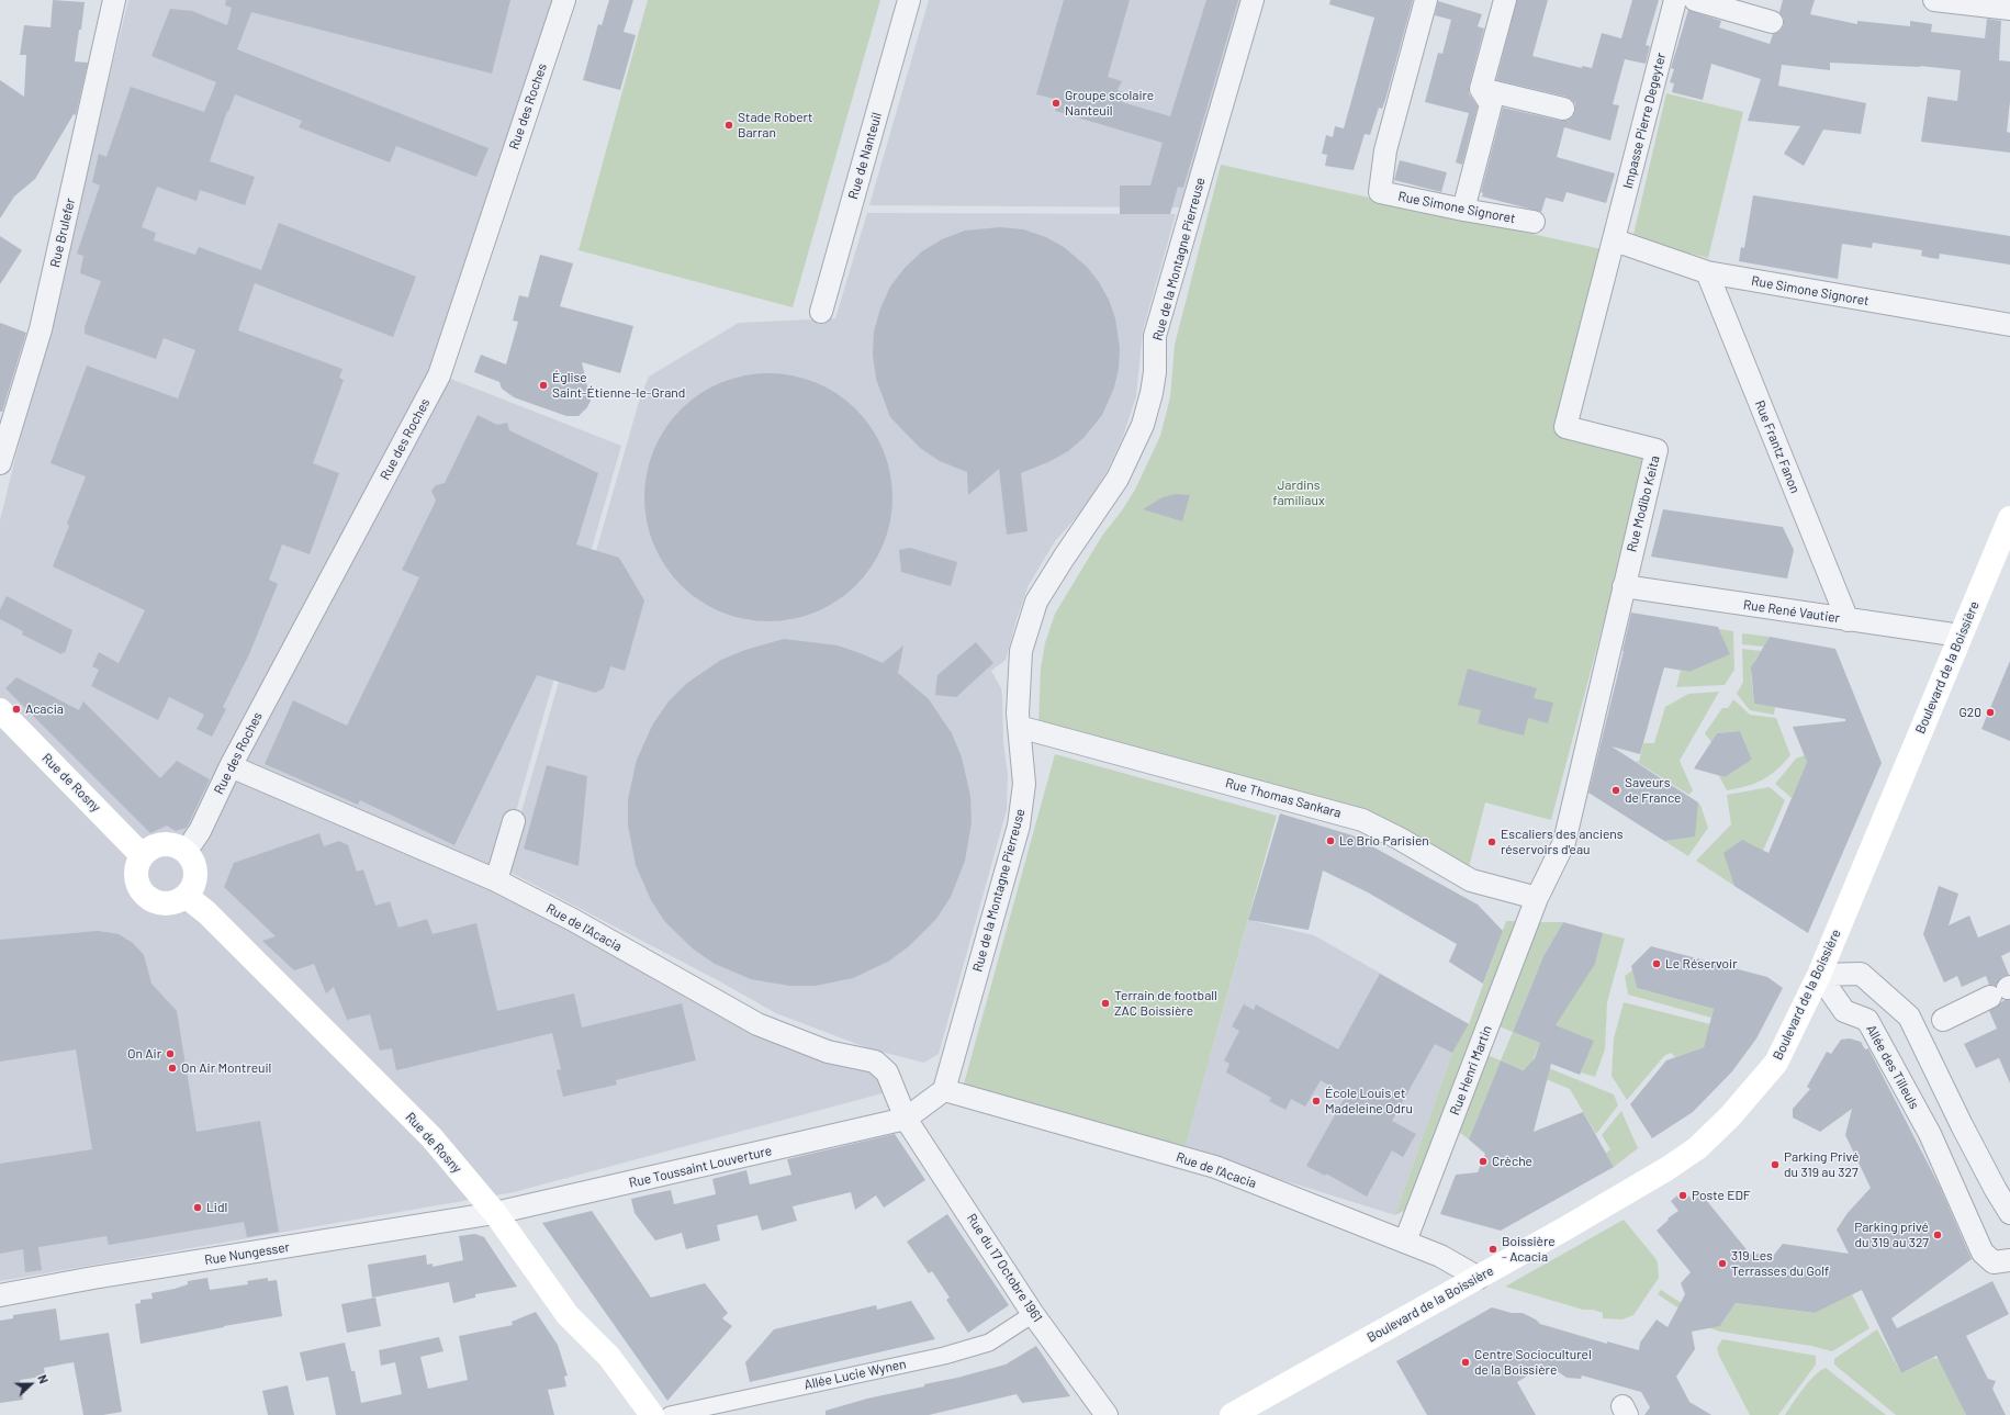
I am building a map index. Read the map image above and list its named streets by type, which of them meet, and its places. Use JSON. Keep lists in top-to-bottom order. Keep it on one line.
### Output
{"streets":{"main road":["Boulevard de la Boissière","Rue de Rosny"],"street":["Rue des Roches","Impasse Pierre Degeyter","Rue de Nanteuil","Rue Simone Signoret","Rue Brulefer","Rue de la Montagne Pierreuse","Rue Frantz Fanon","Rue Modibo Keita","Rue René Vautier","Rue Thomas Sankara","Rue de l'Acacia","Allée des Tilleuls","Rue Henri Martin","Rue Toussaint Louverture","Rue Nungesser","Rue du 17 Octobre 1961","Allée Lucie Wynen"]},"crossings":[["Rue des Roches","Rue de Rosny"],["Rue des Roches","Rue de l'Acacia"],["Impasse Pierre Degeyter","Rue Simone Signoret"],["Impasse Pierre Degeyter","Rue Modibo Keita"],["Rue Simone Signoret","Rue Frantz Fanon"],["Rue Simone Signoret","Rue Modibo Keita"],["Rue de la Montagne Pierreuse","Rue Thomas Sankara"],["Rue de la Montagne Pierreuse","Rue de l'Acacia"],["Rue Frantz Fanon","Rue René Vautier"],["Rue Modibo Keita","Rue René Vautier"],["Rue Modibo Keita","Rue Henri Martin"],["Rue René Vautier","Boulevard de la Boissière"],["Boulevard de la Boissière","Rue de l'Acacia"],["Boulevard de la Boissière","Allée des Tilleuls"],["Rue de Rosny","Rue Toussaint Louverture"],["Rue de Rosny","Rue Nungesser"],["Rue Thomas Sankara","Rue Henri Martin"],["Rue de l'Acacia","Rue Henri Martin"],["Rue de l'Acacia","Rue Toussaint Louverture"],["Rue de l'Acacia","Rue du 17 Octobre 1961"],["Rue Toussaint Louverture","Rue Nungesser"],["Rue Toussaint Louverture","Rue du 17 Octobre 1961"],["Rue du 17 Octobre 1961","Allée Lucie Wynen"]],"parks":["Jardins familiaux"],"places":["Groupe scolaire Nanteuil","Stade Robert Barran","Église Saint-Étienne-le-Grand","Acacia","G20","Saveurs de France","Le Brio Parisien","Escaliers des anciens réservoirs d'eau","Le Réservoir","Terrain de football ZAC Boissière","On Air","On Air Montreuil","École Louis et Madeleine Odru","Crèche","Parking Privé du 319 au 327","Poste EDF","Lidl","Parking privé du 319 au 327","Boissière - Acacia","319 Les Terrasses du Golf","Centre Socioculturel de la Boissière"],"north":"right"}
